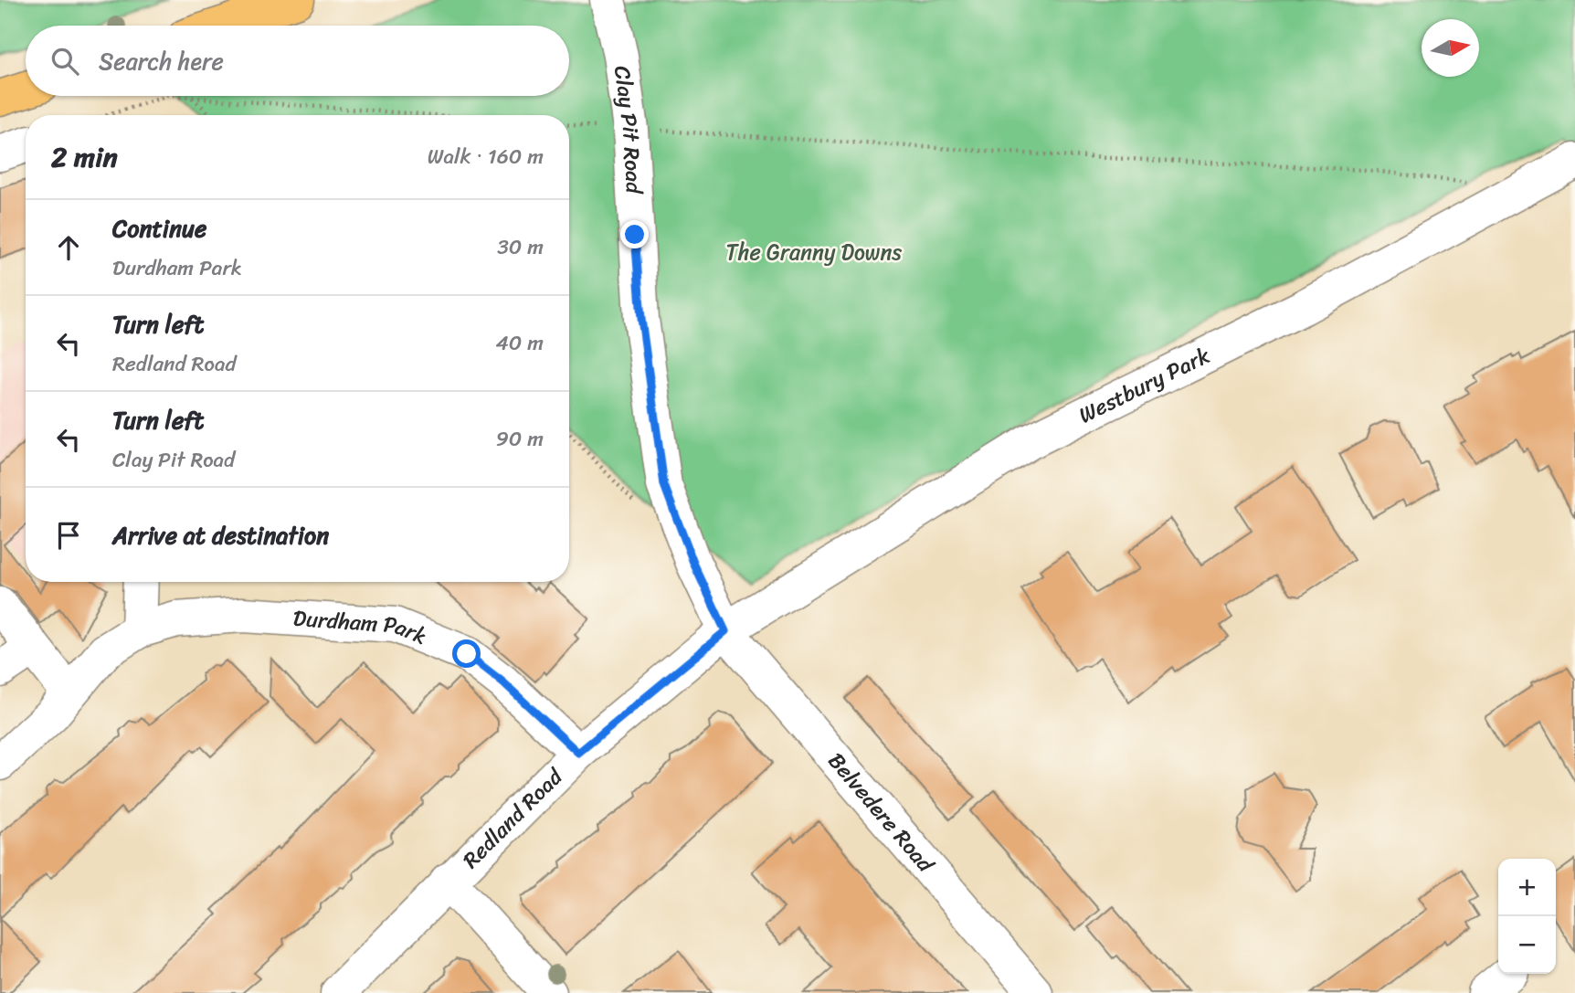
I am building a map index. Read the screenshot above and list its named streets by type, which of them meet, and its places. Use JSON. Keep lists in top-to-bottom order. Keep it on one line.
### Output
{"streets":{"street":["Clay Pit Road","Westbury Park","Durdham Park","Belvedere Road","Redland Road"]},"crossings":[["Clay Pit Road","Westbury Park"],["Clay Pit Road","Belvedere Road"],["Clay Pit Road","Redland Road"],["Westbury Park","Belvedere Road"],["Westbury Park","Redland Road"],["Durdham Park","Redland Road"],["Belvedere Road","Redland Road"]],"parks":["The Granny Downs"],"north":"right","page":{"search":"Search here","heading":["2 min","Walk · 160 m"],"list":[["Continue","Durdham Park","30 m"],["Turn left","Redland Road","40 m"],["Turn left","Clay Pit Road","90 m"],"Arrive at destination"],"map_buttons":["+","−"]}}
